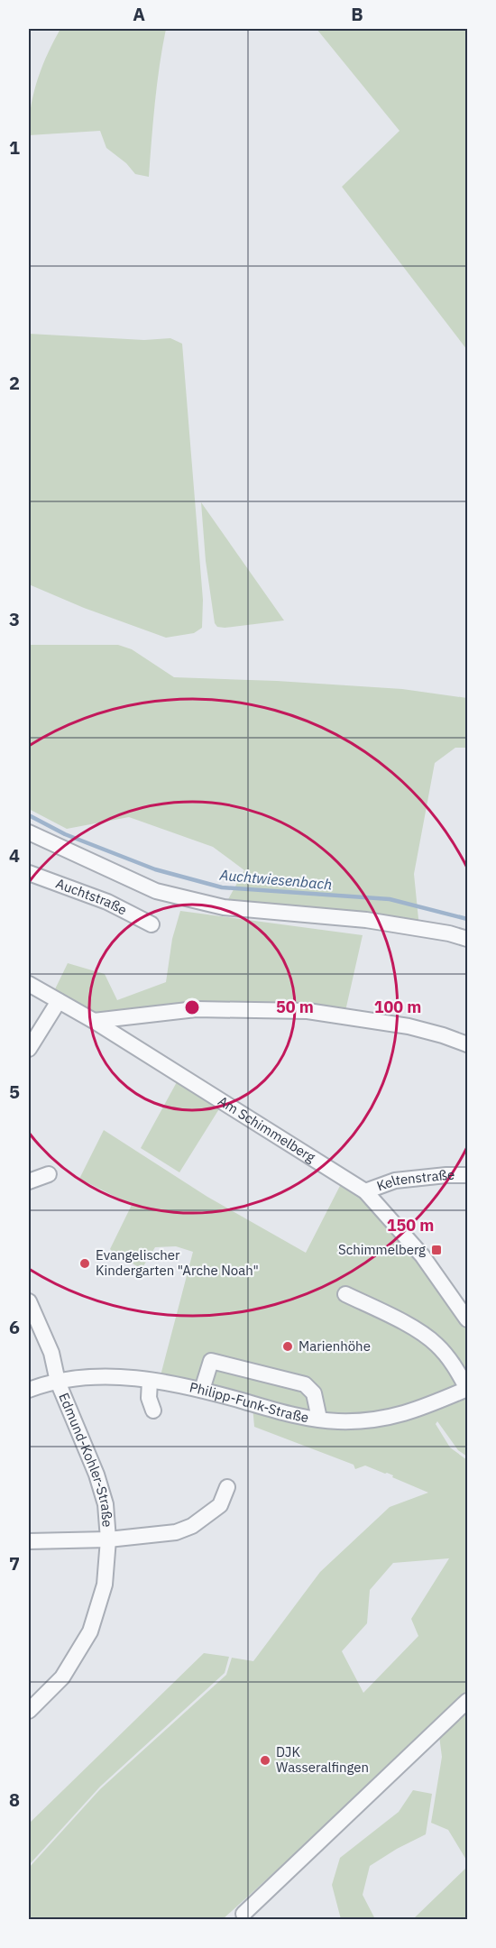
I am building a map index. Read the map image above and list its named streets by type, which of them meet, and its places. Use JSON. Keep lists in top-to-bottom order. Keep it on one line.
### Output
{"streets":{"street":["Auchtstraße","Am Schimmelberg","Keltenstraße","Philipp-Funk-Straße","Edmund-Kohler-Straße"]},"crossings":[["Am Schimmelberg","Keltenstraße"],["Philipp-Funk-Straße","Edmund-Kohler-Straße"]],"water":["Auchtwiesenbach"],"places":{"transit":["Schimmelberg"],"other":["Evangelischer Kindergarten \"Arche Noah\"","Marienhöhe","DJK Wasseralfingen"]},"grid":{"columns":["A","B"],"rows":["1","2","3","4","5","6","7","8"]},"rings":["50 m","100 m","150 m"]}
